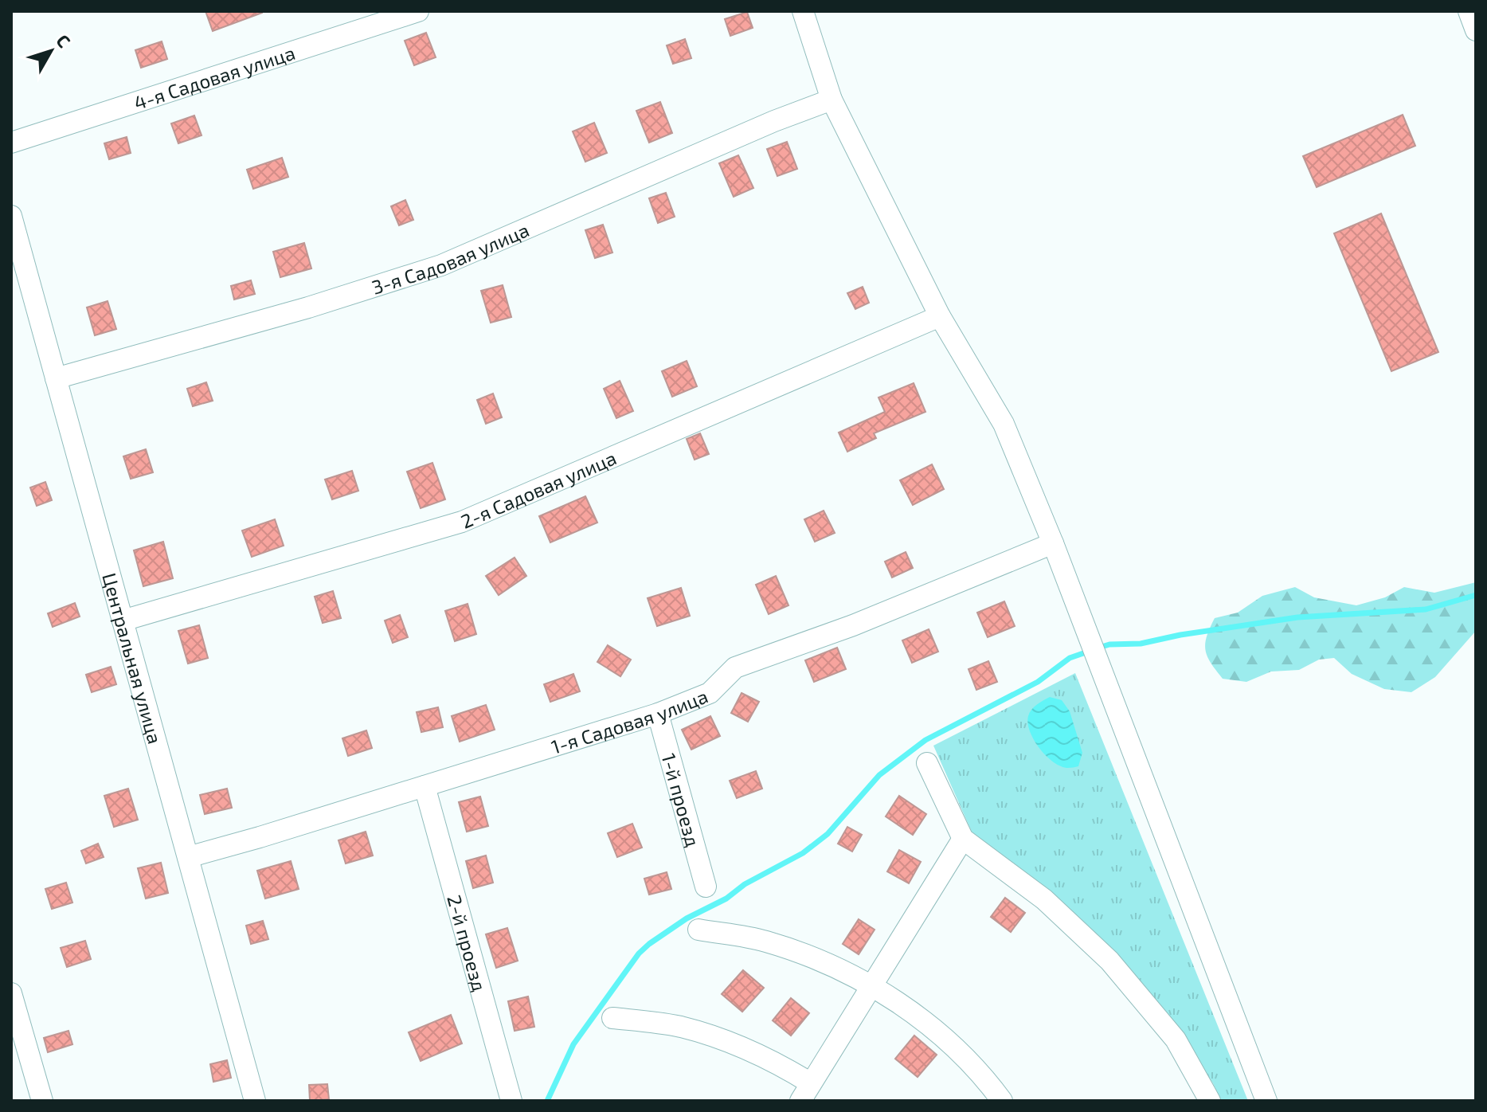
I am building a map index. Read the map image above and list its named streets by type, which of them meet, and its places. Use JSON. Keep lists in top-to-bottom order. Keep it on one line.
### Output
{"streets":{"street":["4-я Садовая улица","3-я Садовая улица","2-я Садовая улица","Центральная улица","1-я Садовая улица","1-й проезд","2-й проезд"]},"crossings":[["3-я Садовая улица","Центральная улица"],["2-я Садовая улица","Центральная улица"],["Центральная улица","1-я Садовая улица"],["1-я Садовая улица","1-й проезд"],["1-я Садовая улица","2-й проезд"]],"north":"top right"}
